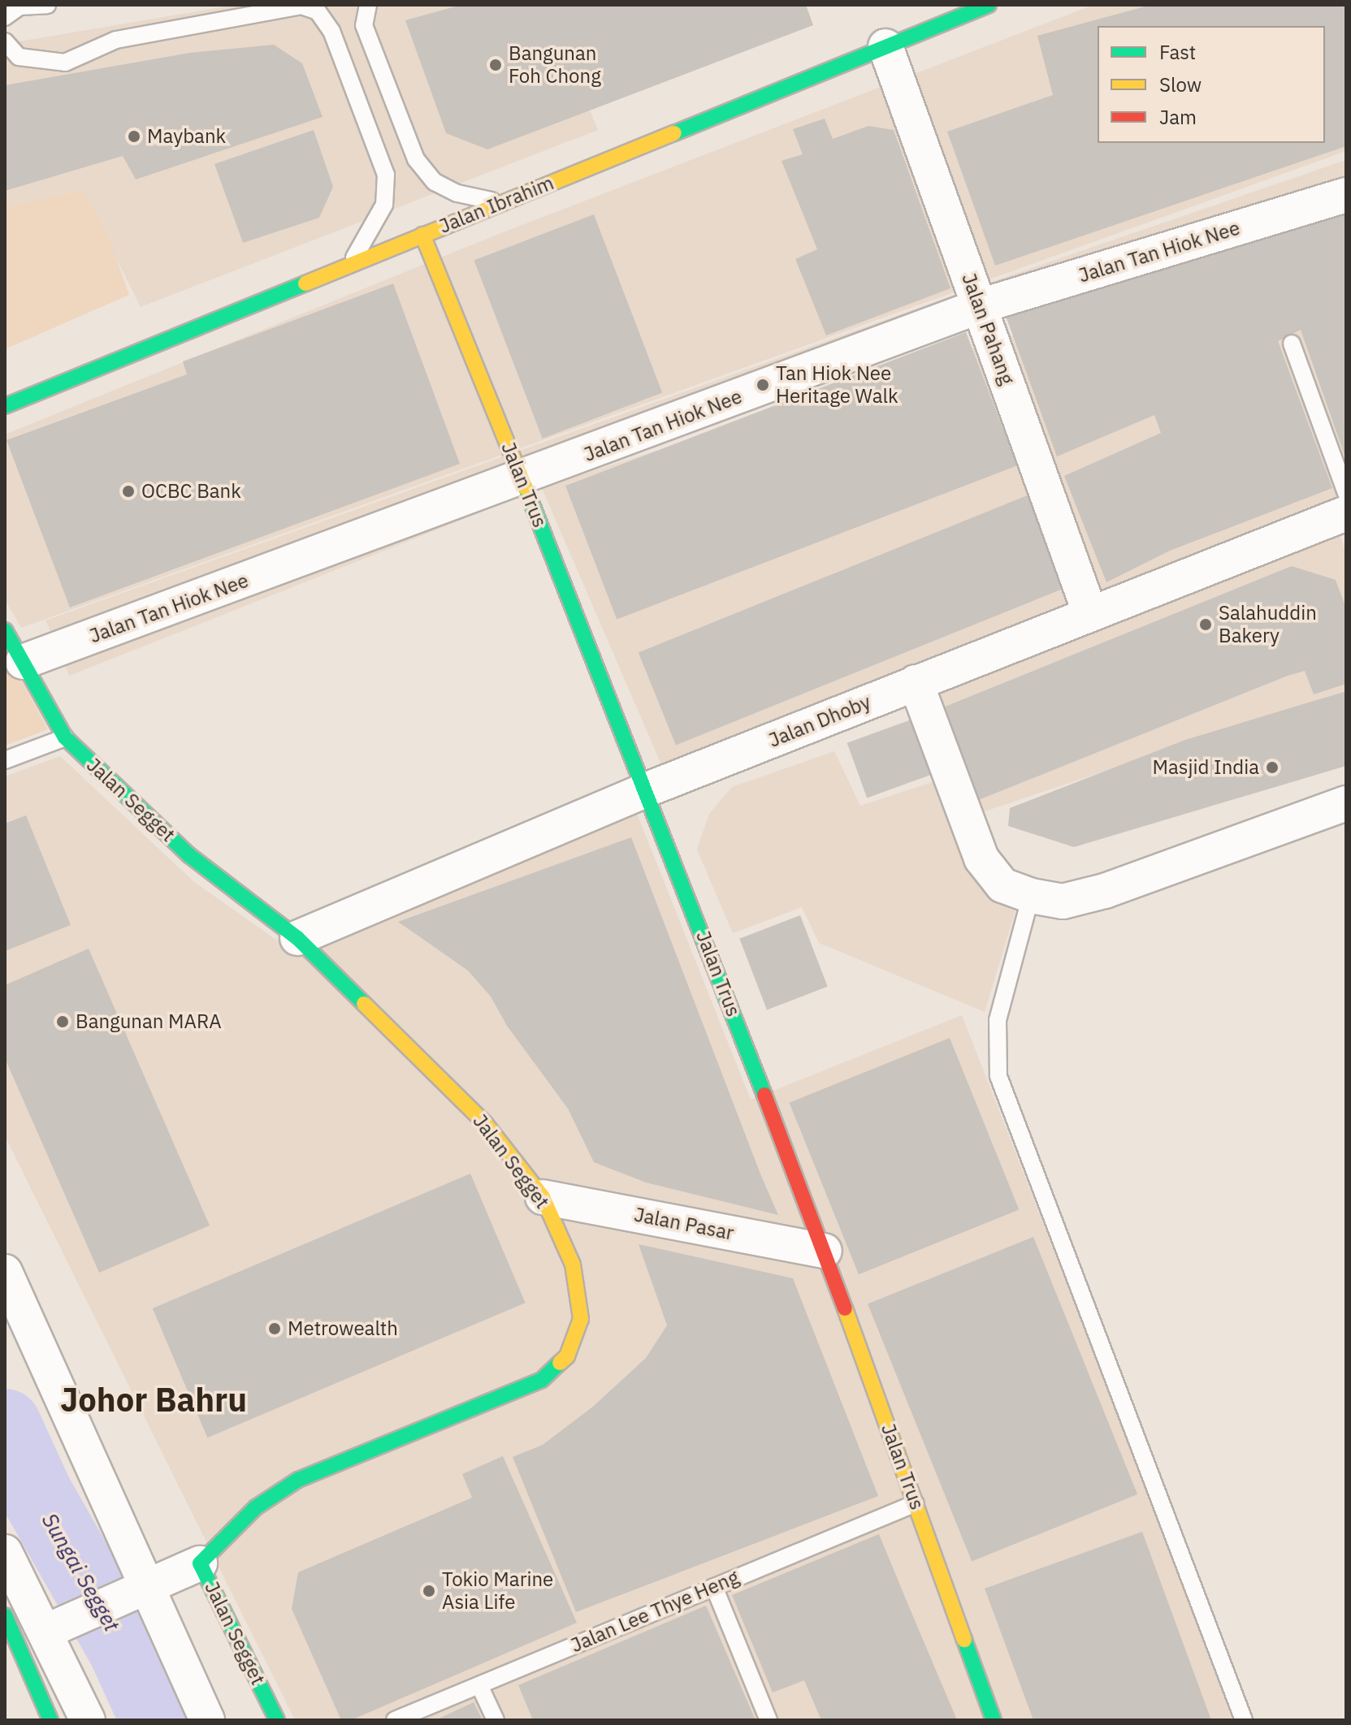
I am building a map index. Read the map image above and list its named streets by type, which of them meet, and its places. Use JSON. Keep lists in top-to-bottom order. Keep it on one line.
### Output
{"streets":{"street":["Jalan Ibrahim","Jalan Tan Hiok Nee","Jalan Pahang","Jalan Trus","Jalan Dhoby","Jalan Segget","Jalan Pasar"],"lane":["Jalan Lee Thye Heng"]},"crossings":[["Jalan Ibrahim","Jalan Pahang"],["Jalan Ibrahim","Jalan Trus"],["Jalan Tan Hiok Nee","Jalan Pahang"],["Jalan Tan Hiok Nee","Jalan Trus"],["Jalan Tan Hiok Nee","Jalan Segget"],["Jalan Pahang","Jalan Dhoby"],["Jalan Trus","Jalan Dhoby"],["Jalan Trus","Jalan Pasar"],["Jalan Trus","Jalan Lee Thye Heng"],["Jalan Dhoby","Jalan Segget"],["Jalan Segget","Jalan Pasar"]],"districts":["Johor Bahru"],"water":["Sungai Segget"],"places":["Bangunan Foh Chong","Maybank","Tan Hiok Nee Heritage Walk","OCBC Bank","Salahuddin Bakery","Masjid India","Bangunan MARA","Metrowealth","Tokio Marine Asia Life"],"legend":["Fast","Slow","Jam"]}
